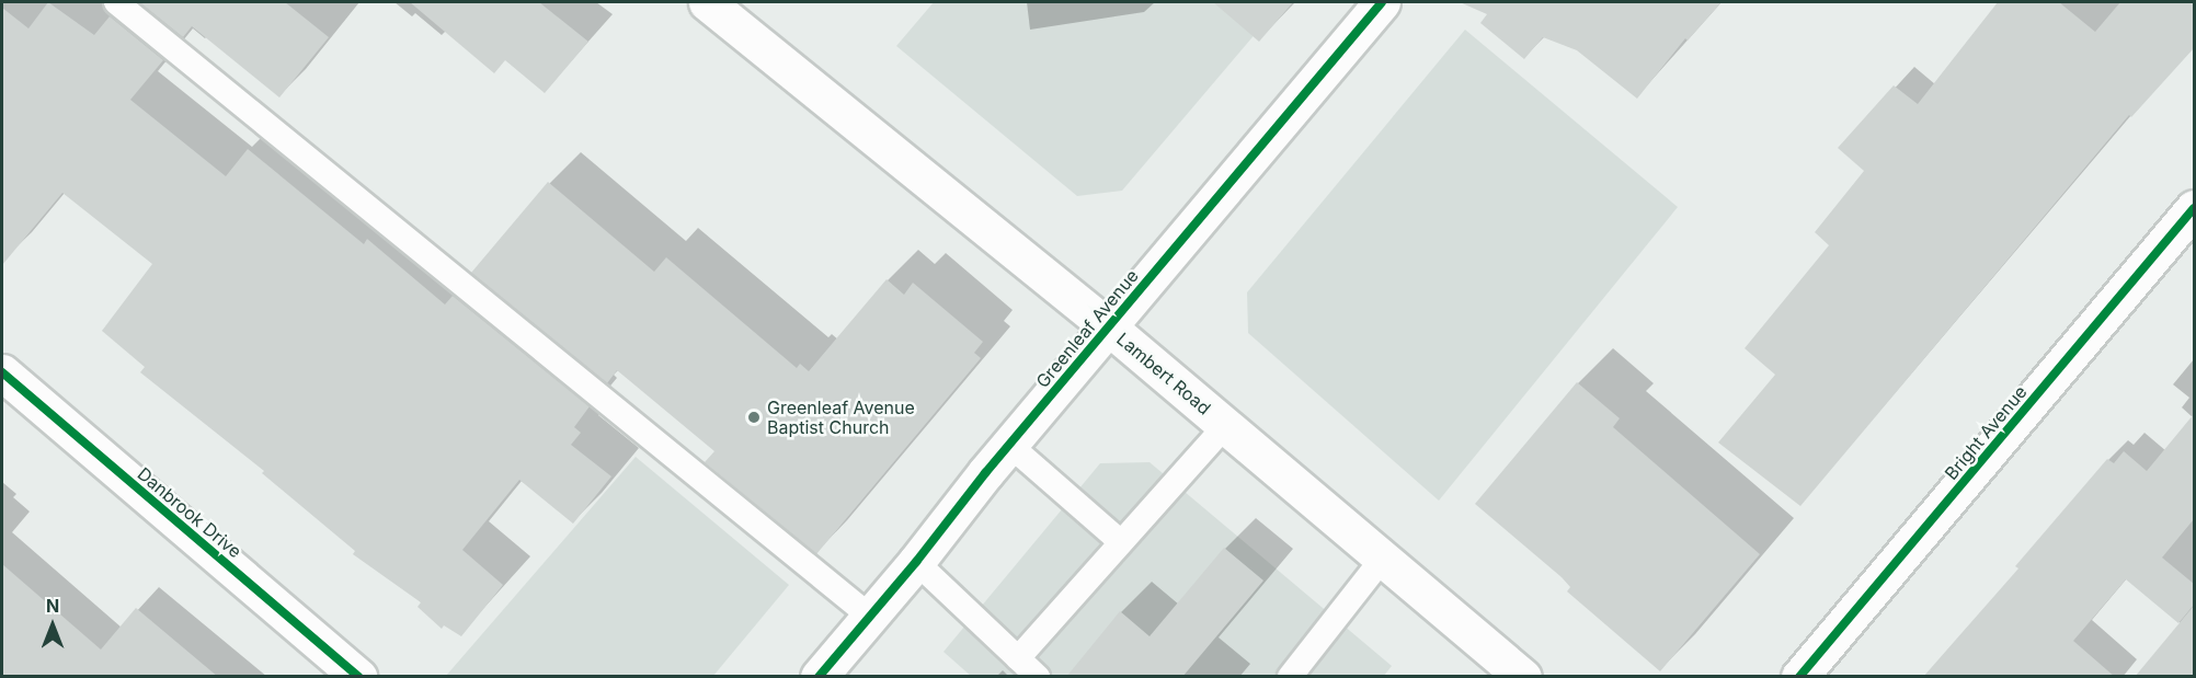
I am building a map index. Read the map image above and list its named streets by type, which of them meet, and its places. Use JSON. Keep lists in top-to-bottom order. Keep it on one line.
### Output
{"streets":{"street":["Greenleaf Avenue","Lambert Road","Bright Avenue","Danbrook Drive"]},"crossings":[["Greenleaf Avenue","Lambert Road"]],"places":["Greenleaf Avenue Baptist Church"],"north":"top"}
